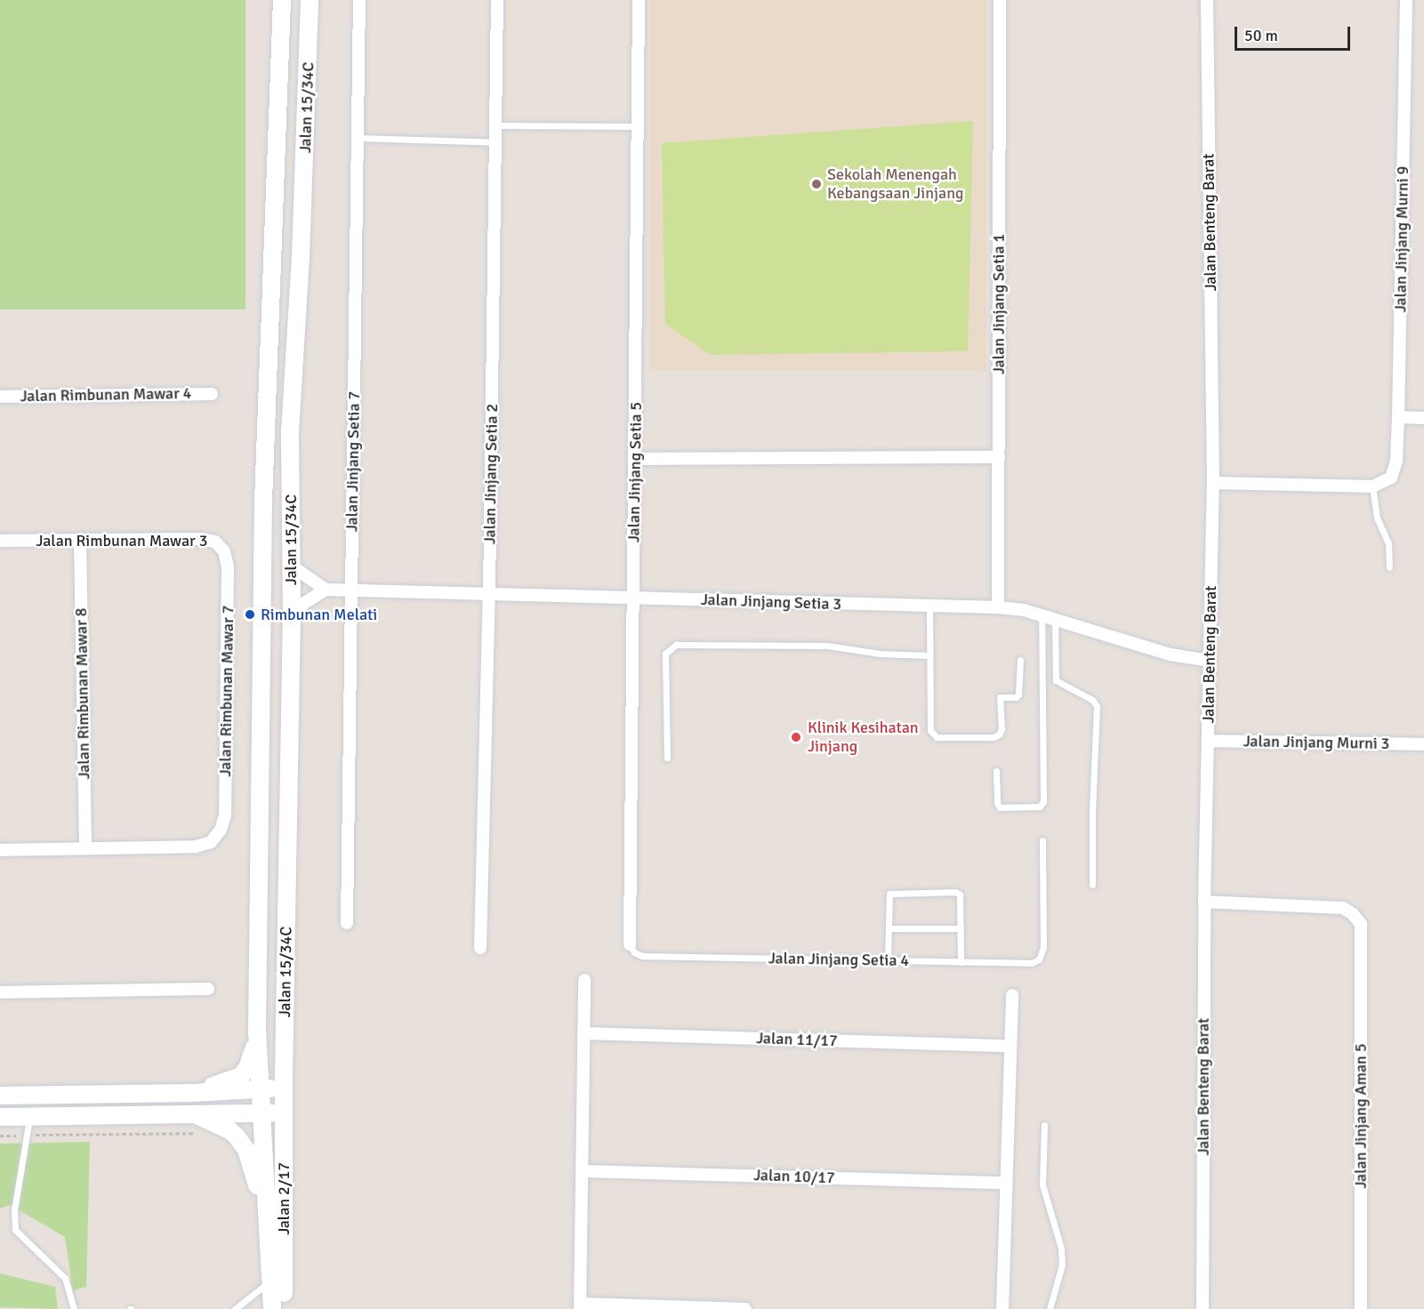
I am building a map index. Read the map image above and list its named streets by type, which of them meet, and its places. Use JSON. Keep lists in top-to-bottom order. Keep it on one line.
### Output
{"streets":{"street":["Jalan 15/34C","Jalan Benteng Barat","Jalan Jinjang Murni 9","Jalan Jinjang Setia 1","Jalan Rimbunan Mawar 4","Jalan Jinjang Setia 7","Jalan Jinjang Setia 5","Jalan Jinjang Setia 2","Jalan Rimbunan Mawar 3","Jalan Jinjang Setia 3","Jalan Rimbunan Mawar 7","Jalan Rimbunan Mawar 8","Jalan Jinjang Murni 3","Jalan 11/17","Jalan Jinjang Aman 5","Jalan 10/17","Jalan 2/17"],"lane":["Jalan Jinjang Setia 4"]},"crossings":[["Jalan 15/34C","Jalan 2/17"],["Jalan Benteng Barat","Jalan Jinjang Setia 3"],["Jalan Benteng Barat","Jalan Jinjang Murni 3"],["Jalan Benteng Barat","Jalan Jinjang Aman 5"],["Jalan Jinjang Setia 1","Jalan Jinjang Setia 3"],["Jalan Jinjang Setia 7","Jalan Jinjang Setia 3"],["Jalan Jinjang Setia 5","Jalan Jinjang Setia 3"],["Jalan Jinjang Setia 5","Jalan Jinjang Setia 4"],["Jalan Jinjang Setia 2","Jalan Jinjang Setia 3"],["Jalan Rimbunan Mawar 3","Jalan Rimbunan Mawar 7"],["Jalan Rimbunan Mawar 3","Jalan Rimbunan Mawar 8"],["Jalan Rimbunan Mawar 7","Jalan Rimbunan Mawar 8"]],"places":["Sekolah Menengah Kebangsaan Jinjang","Rimbunan Melati","Klinik Kesihatan Jinjang"],"scale_bar":"50 m"}
